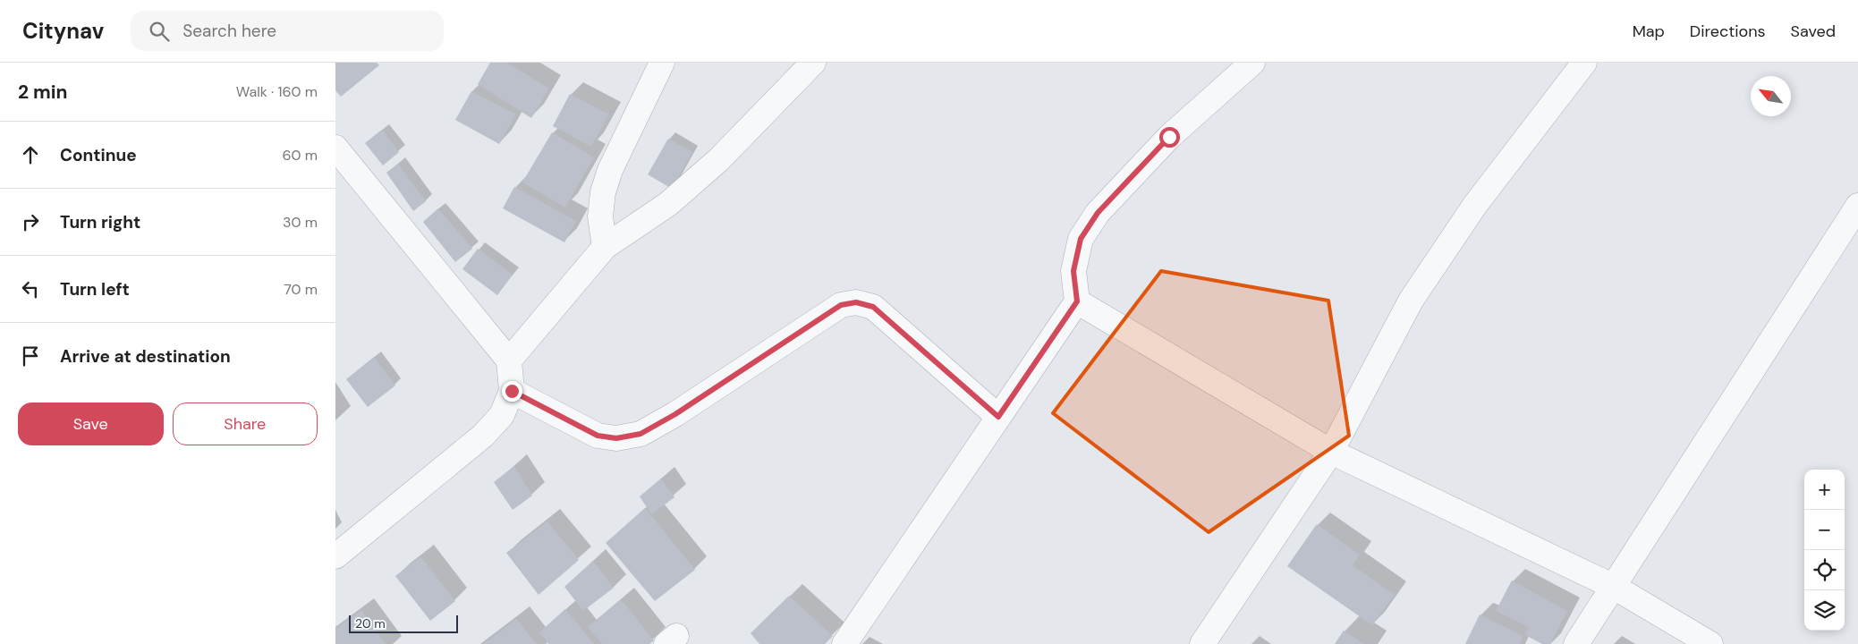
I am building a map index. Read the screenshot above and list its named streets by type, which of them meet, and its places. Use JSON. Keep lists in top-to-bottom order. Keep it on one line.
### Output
{"scale_bar":"20 m","north":"top left","page":{"header":"Citynav","search":"Search here","nav":["Map","Directions","Saved"],"heading":["2 min","Walk · 160 m"],"list":[["Continue","60 m"],["Turn right","30 m"],["Turn left","70 m"],"Arrive at destination"],"buttons":["Save","Share"],"map_buttons":["+","−"],"scale":"20 m"}}
